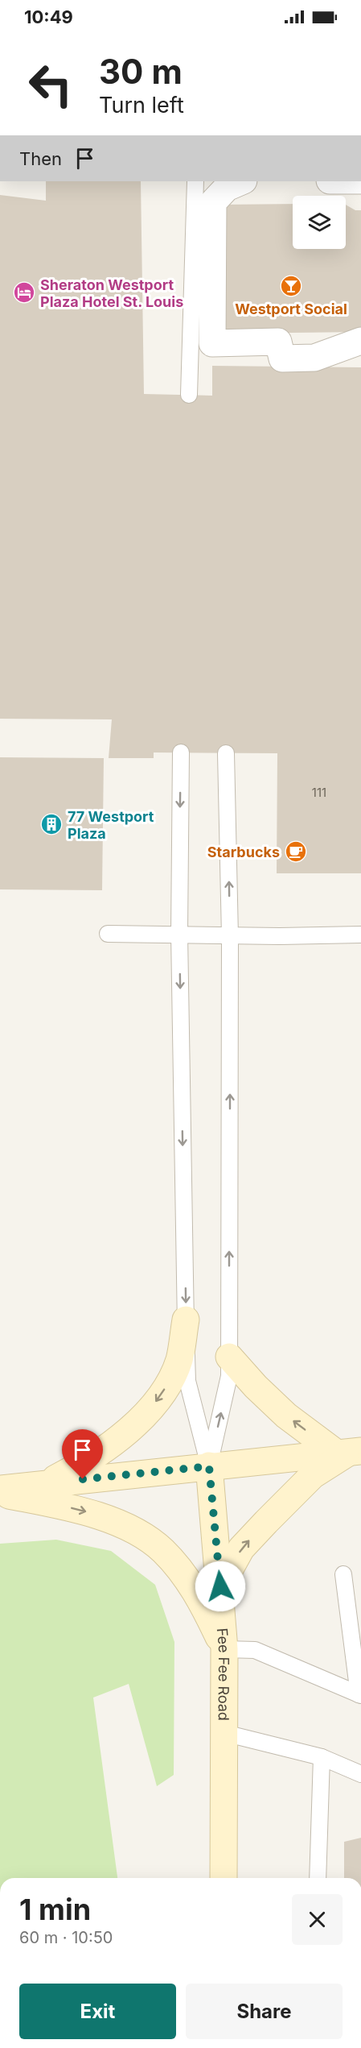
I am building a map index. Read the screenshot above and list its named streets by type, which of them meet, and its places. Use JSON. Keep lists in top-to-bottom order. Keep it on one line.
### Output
{"streets":{"main road":["Fee Fee Road"]},"places":{"bar":["Westport Social"],"hotel":["Sheraton Westport Plaza Hotel St. Louis"],"building":["77 Westport Plaza"],"cafe":["Starbucks"]},"house_numbers":["111"],"page":{"status":"10:49","turn":["30 m","Turn left"],"then":"Then","heading":["1 min","60 m · 10:50"],"buttons":["Exit","Share"]}}
